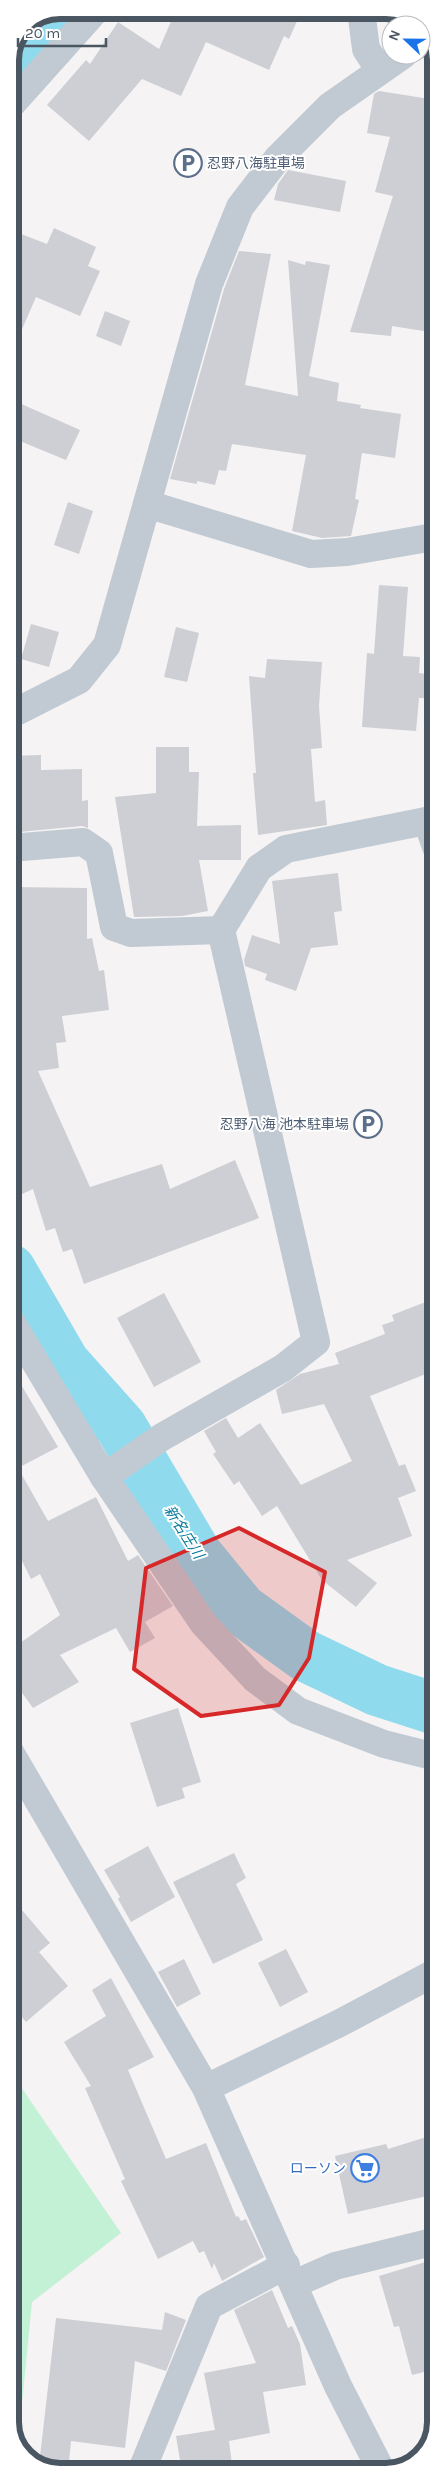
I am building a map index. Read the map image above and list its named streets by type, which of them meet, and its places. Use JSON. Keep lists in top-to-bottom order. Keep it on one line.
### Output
{"water":["新名庄川"],"places":{"parking":["忍野八海駐車場","忍野八海 池本駐車場"],"supermarket":["ローソン"]},"scale_bar":"20 m","north":"left"}
